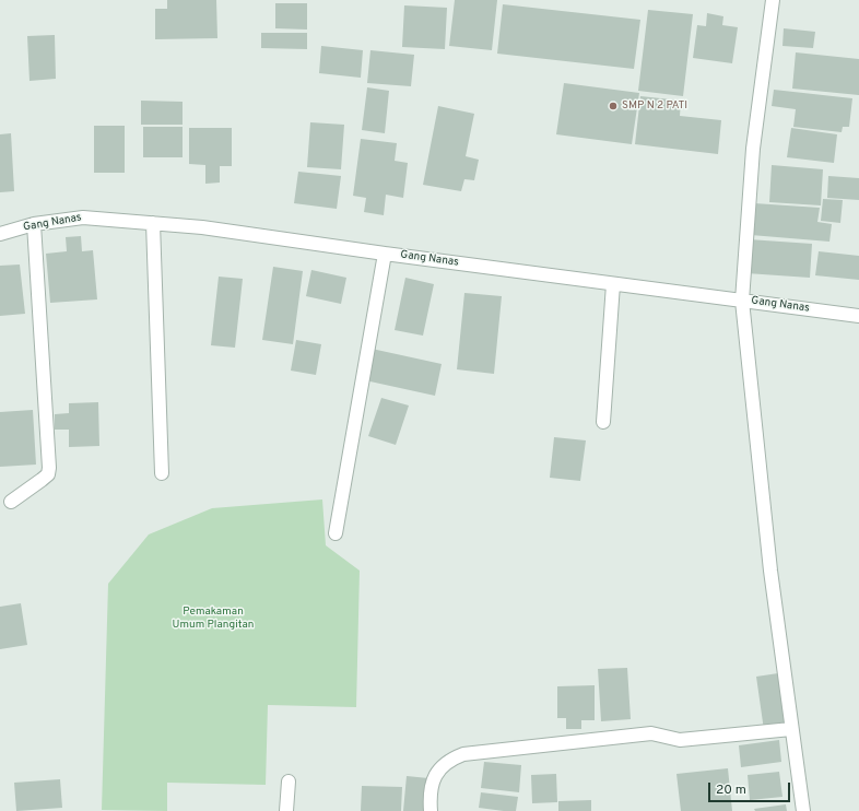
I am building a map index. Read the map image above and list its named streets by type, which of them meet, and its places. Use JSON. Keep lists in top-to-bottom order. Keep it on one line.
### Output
{"streets":{"street":["Gang Nanas"]},"parks":["Pemakaman Umum Plangitan"],"places":["SMP N 2 PATI"],"scale_bar":"20 m"}
